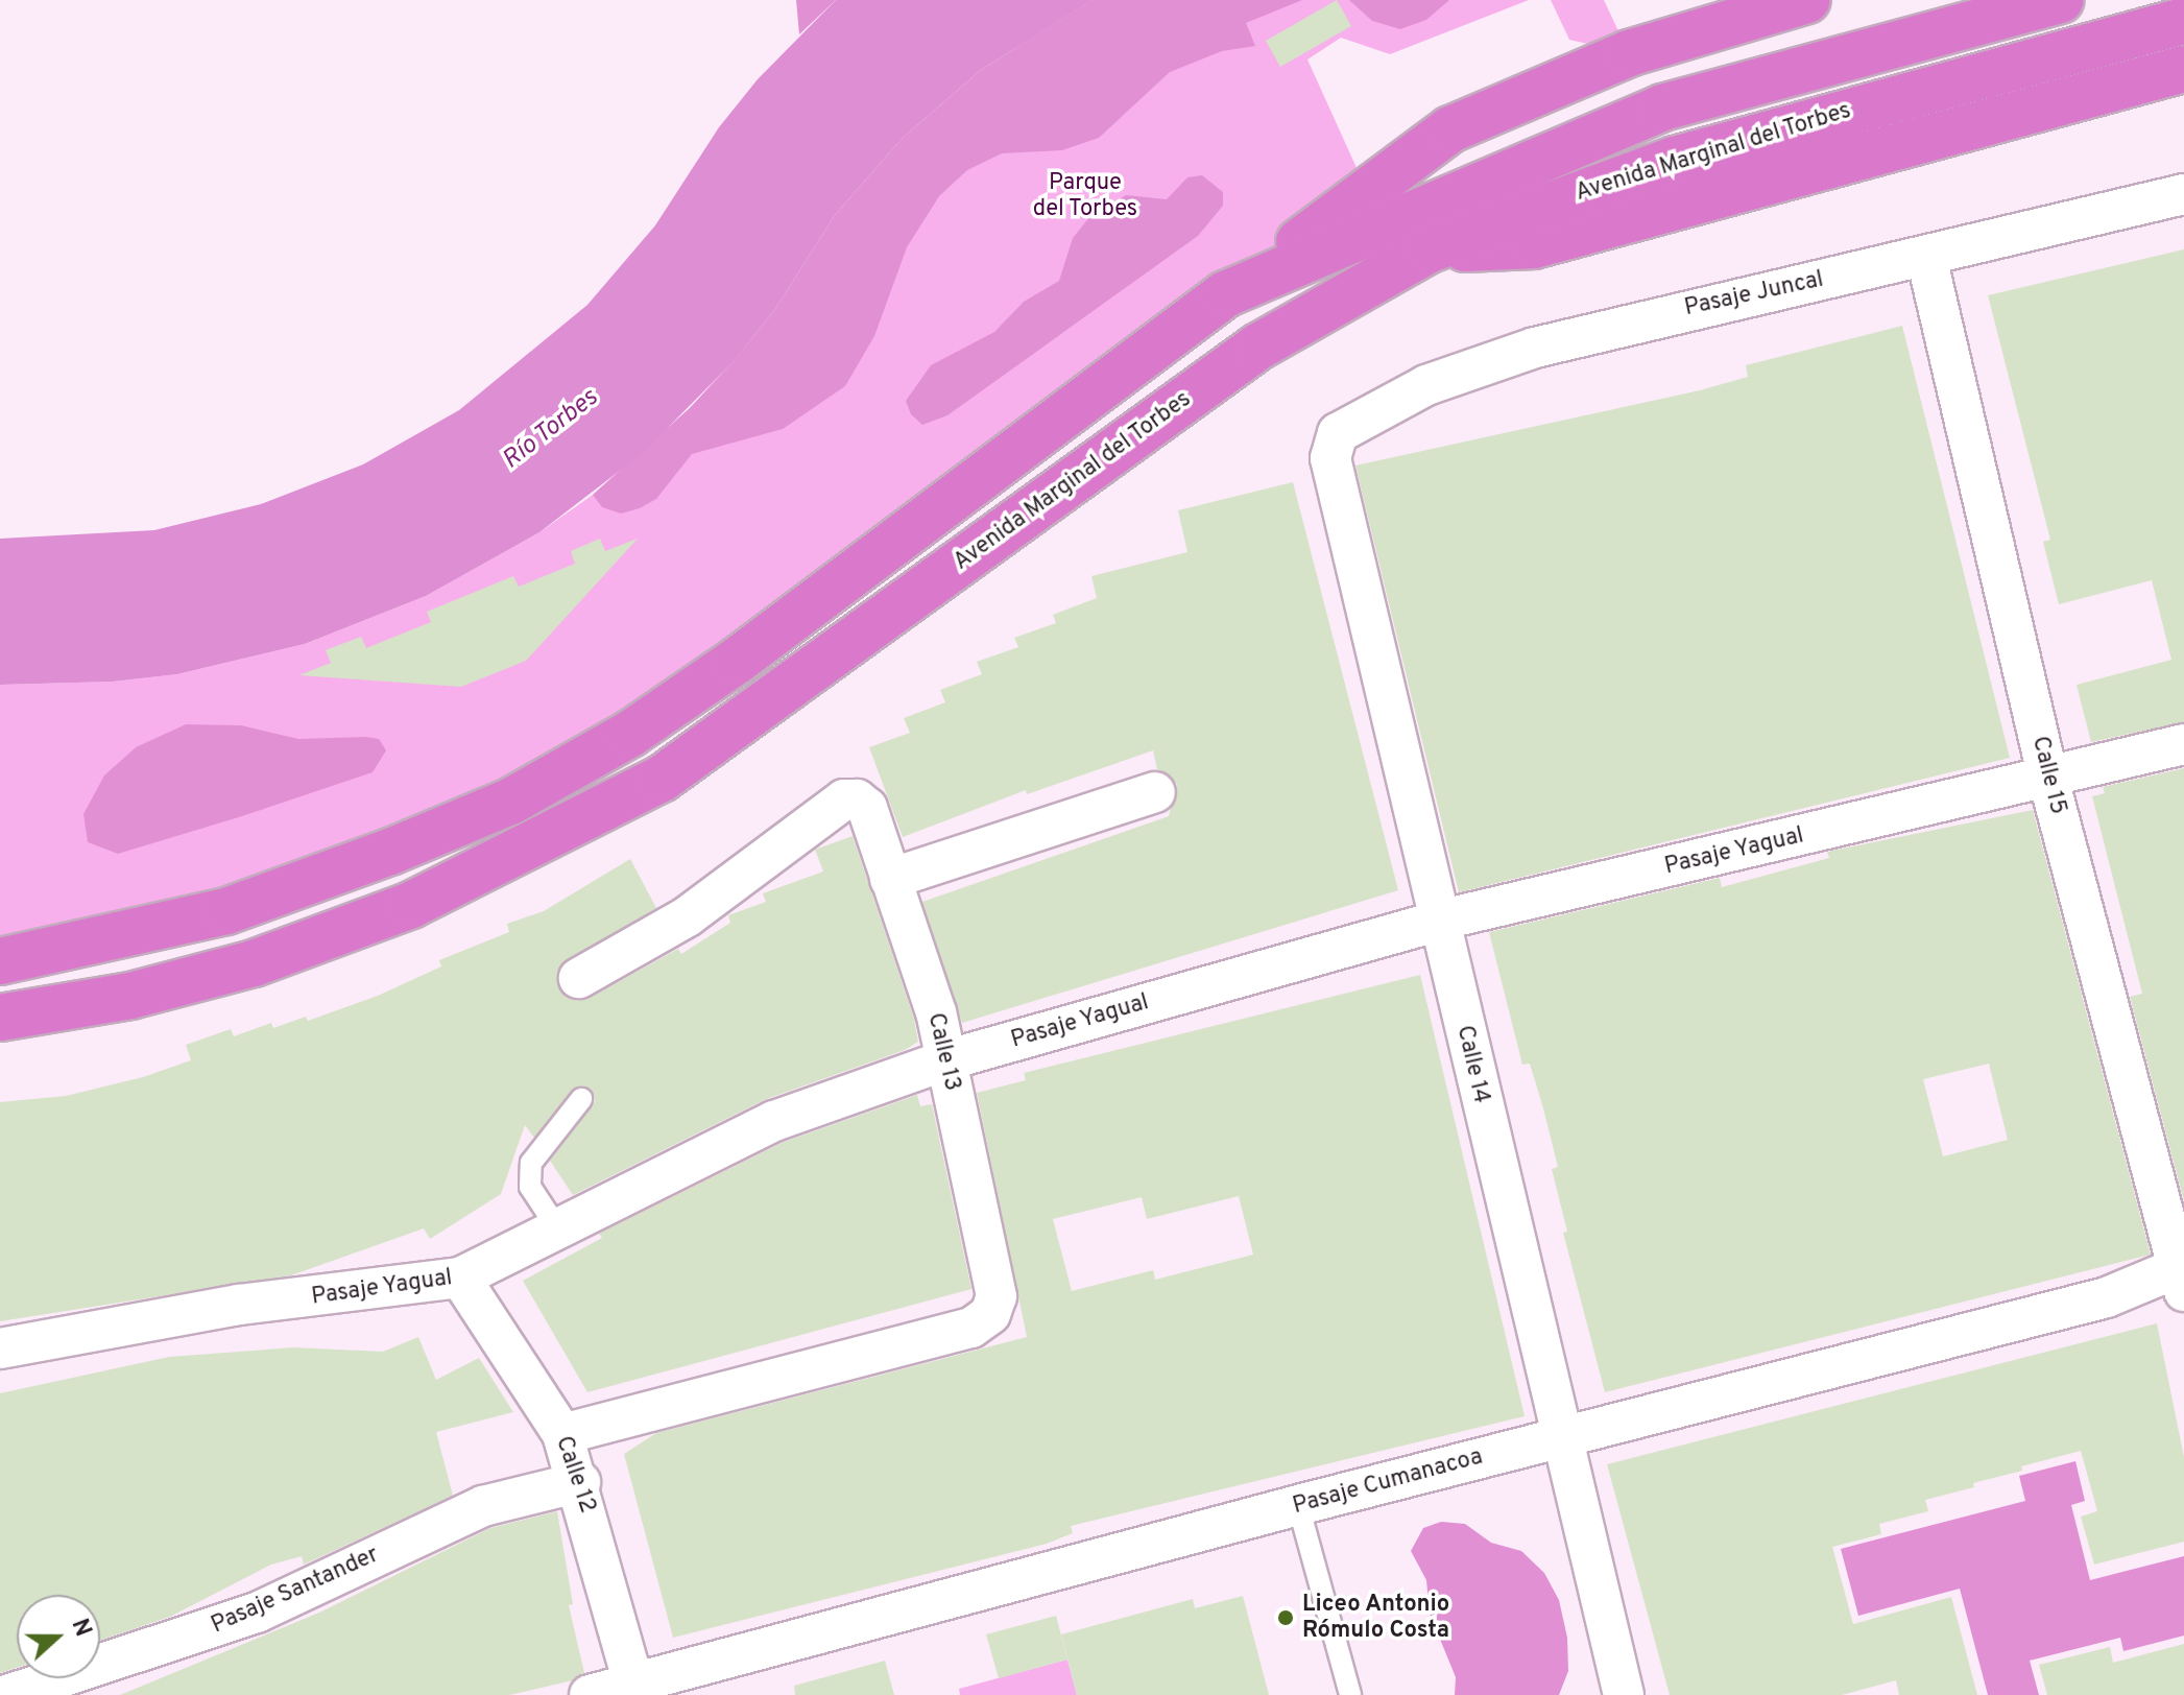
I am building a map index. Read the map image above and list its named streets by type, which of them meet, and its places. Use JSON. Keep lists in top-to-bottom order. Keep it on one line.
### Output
{"streets":{"highway":["Avenida Marginal del Torbes"],"street":["Pasaje Juncal","Calle 15","Pasaje Yagual","Calle 13","Calle 14","Calle 12","Pasaje Cumanacoa","Pasaje Santander"]},"crossings":[["Pasaje Juncal","Calle 15"],["Pasaje Juncal","Calle 14"],["Calle 15","Pasaje Yagual"],["Calle 15","Pasaje Cumanacoa"],["Pasaje Yagual","Calle 13"],["Pasaje Yagual","Calle 14"],["Pasaje Yagual","Calle 12"],["Calle 13","Calle 12"],["Calle 14","Pasaje Cumanacoa"],["Calle 12","Pasaje Cumanacoa"],["Calle 12","Pasaje Santander"]],"water":["Río Torbes"],"parks":["Parque del Torbes"],"places":["Liceo Antonio Rómulo Costa"],"north":"right"}
